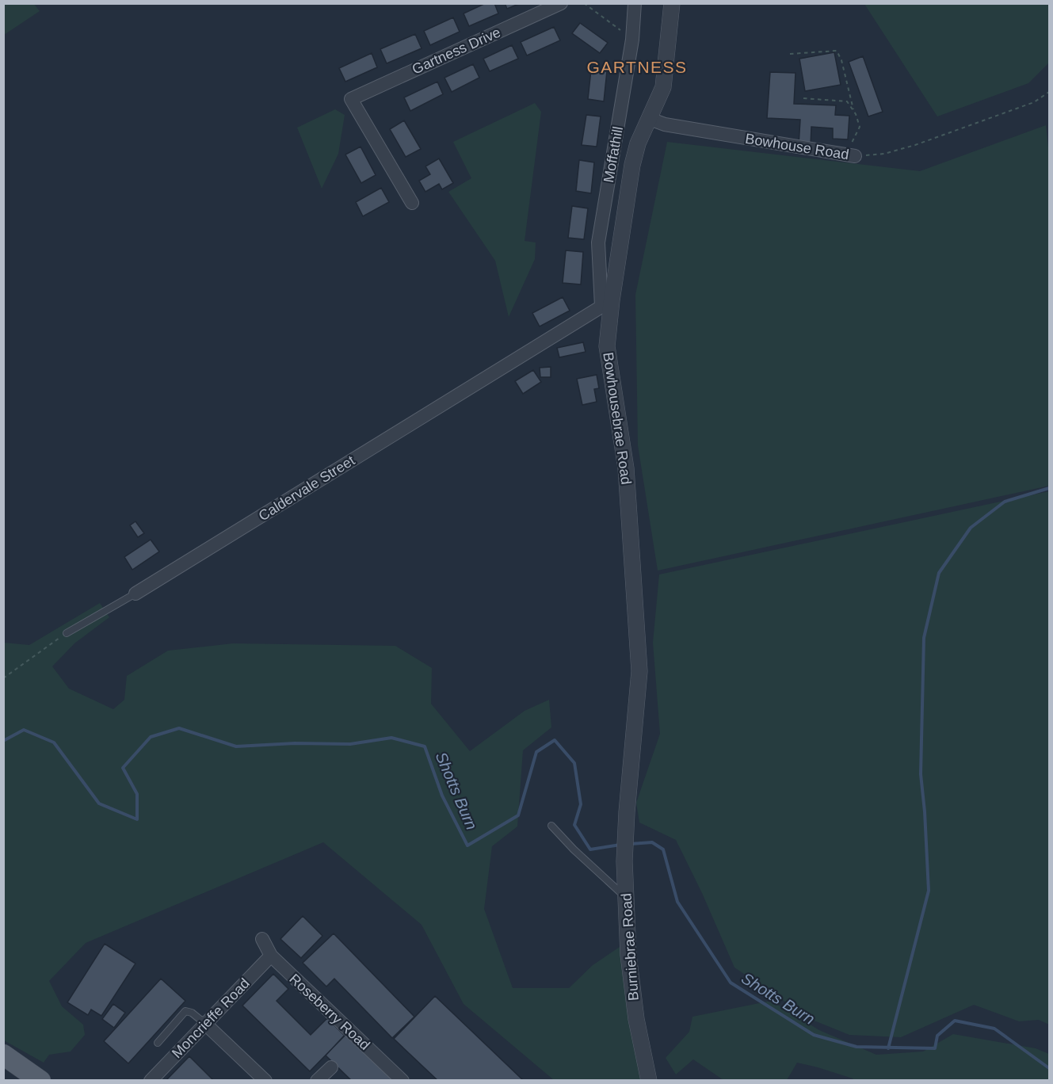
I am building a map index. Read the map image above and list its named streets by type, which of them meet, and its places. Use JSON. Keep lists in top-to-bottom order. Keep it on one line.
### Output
{"streets":{"street":["Gartness Drive","Bowhouse Road","Moffathill","Bowhousebrae Road","Caldervale Street","Burniebrae Road","Roseberry Road","Moncrieffe Road"]},"crossings":[["Bowhouse Road","Bowhousebrae Road"],["Moffathill","Bowhousebrae Road"],["Moffathill","Caldervale Street"],["Bowhousebrae Road","Caldervale Street"],["Bowhousebrae Road","Burniebrae Road"],["Roseberry Road","Moncrieffe Road"]],"districts":["GARTNESS"],"water":["Shotts Burn"]}
